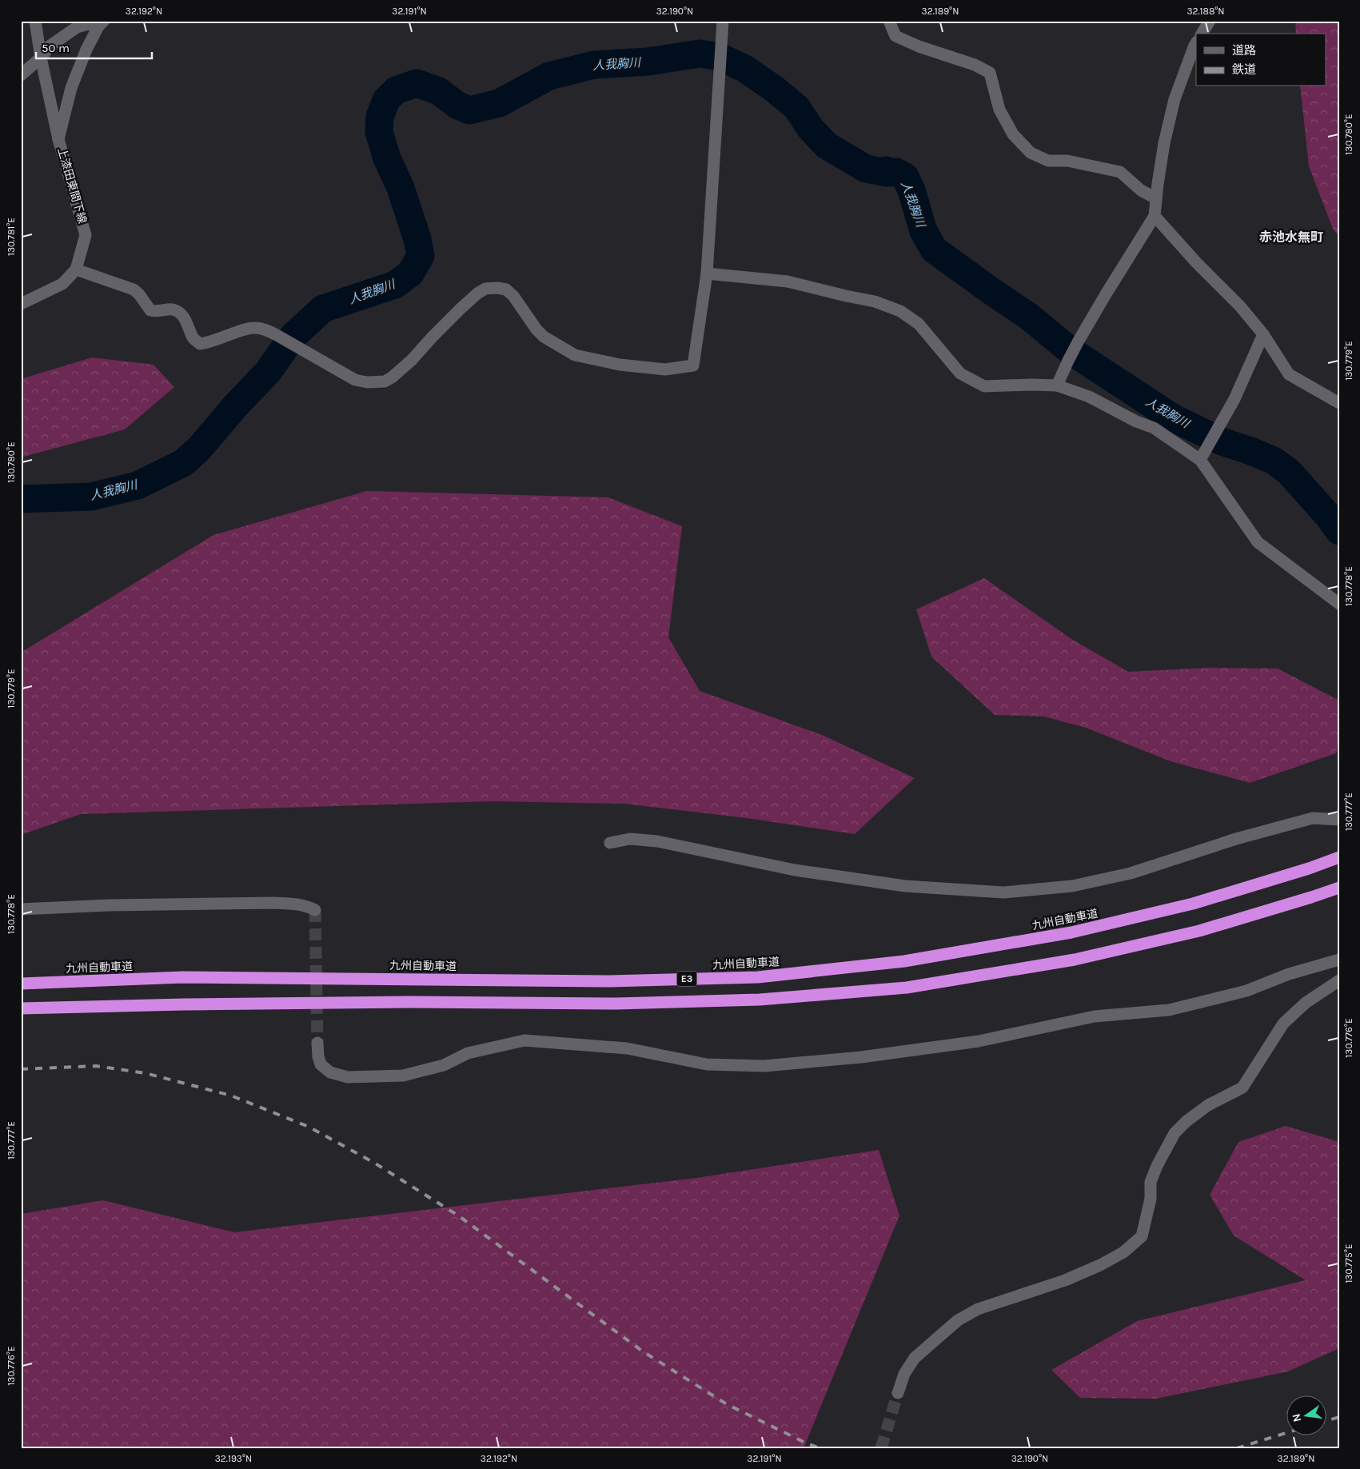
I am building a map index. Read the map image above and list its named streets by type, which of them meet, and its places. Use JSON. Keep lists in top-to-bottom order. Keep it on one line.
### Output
{"streets":{"highway":["九州自動車道","E3"],"street":["上漆田東間下線"]},"districts":["赤池水無町"],"water":["人我胸川"],"legend":["道路","鉄道"],"scale_bar":"50 m","north":"left","coordinates":["32.192°N","32.191°N","32.190°N","32.189°N","32.188°N","130.780°E","130.781°E","130.779°E","130.778°E","130.777°E","130.776°E","130.775°E","32.193°N"]}
